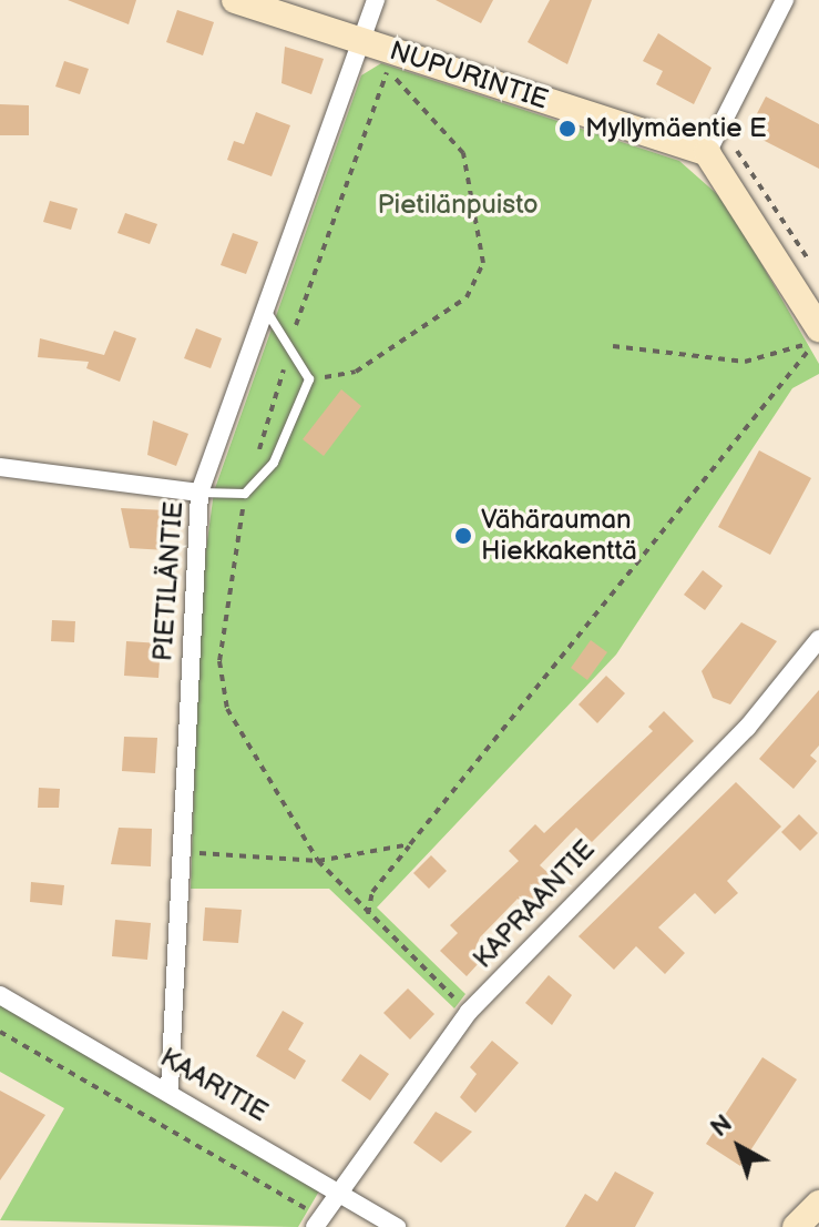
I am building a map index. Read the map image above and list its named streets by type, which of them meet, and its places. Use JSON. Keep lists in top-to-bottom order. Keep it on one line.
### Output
{"streets":{"street":["NUPURINTIE","PIETILÄNTIE","KAPRAANTIE","KAARITIE"]},"crossings":[["NUPURINTIE","PIETILÄNTIE"],["PIETILÄNTIE","KAARITIE"],["KAPRAANTIE","KAARITIE"]],"parks":["Pietilänpuisto"],"places":["Myllymäentie E","Vähärauman Hiekkakenttä"],"north":"top left"}
